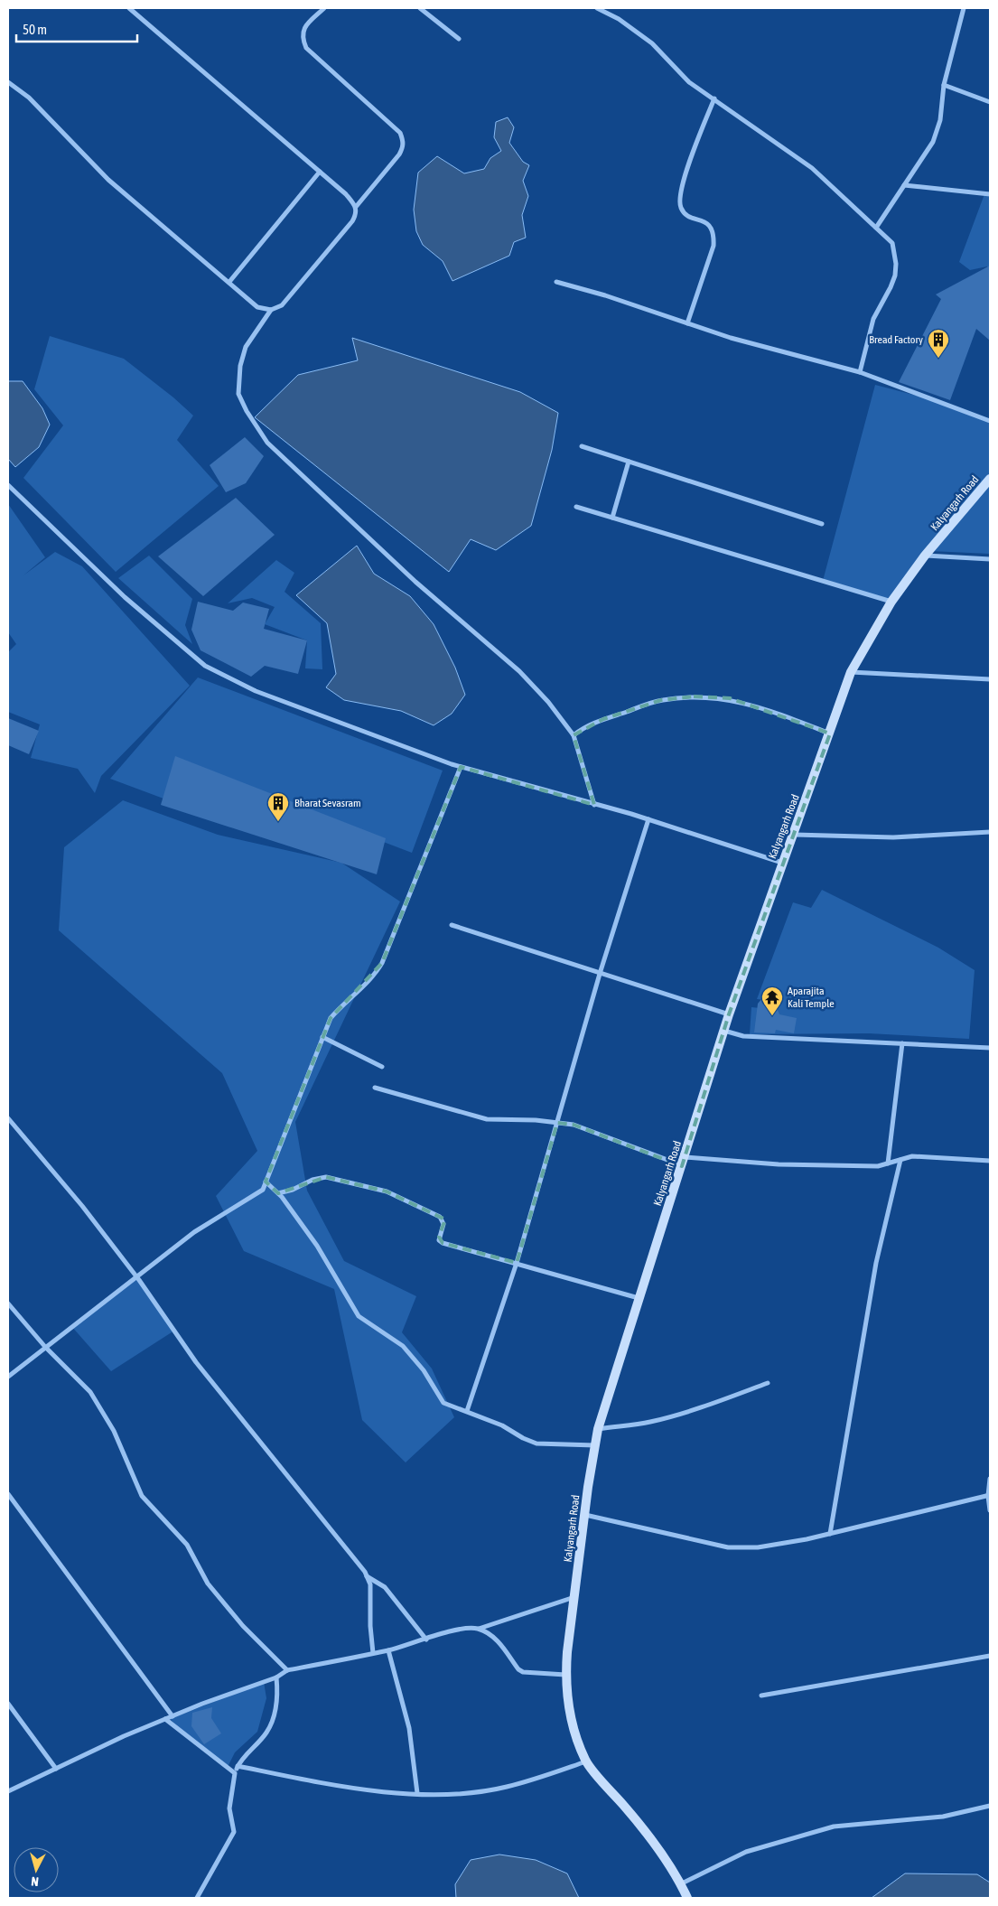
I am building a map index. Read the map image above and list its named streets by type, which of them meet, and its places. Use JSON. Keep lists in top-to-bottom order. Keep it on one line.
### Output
{"streets":{"main road":["Kalyangarh Road"]},"places":{"building":["Bread Factory","Bharat Sevasram"],"temple":["Aparajita Kali Temple"]},"scale_bar":"50 m","north":"bottom"}
